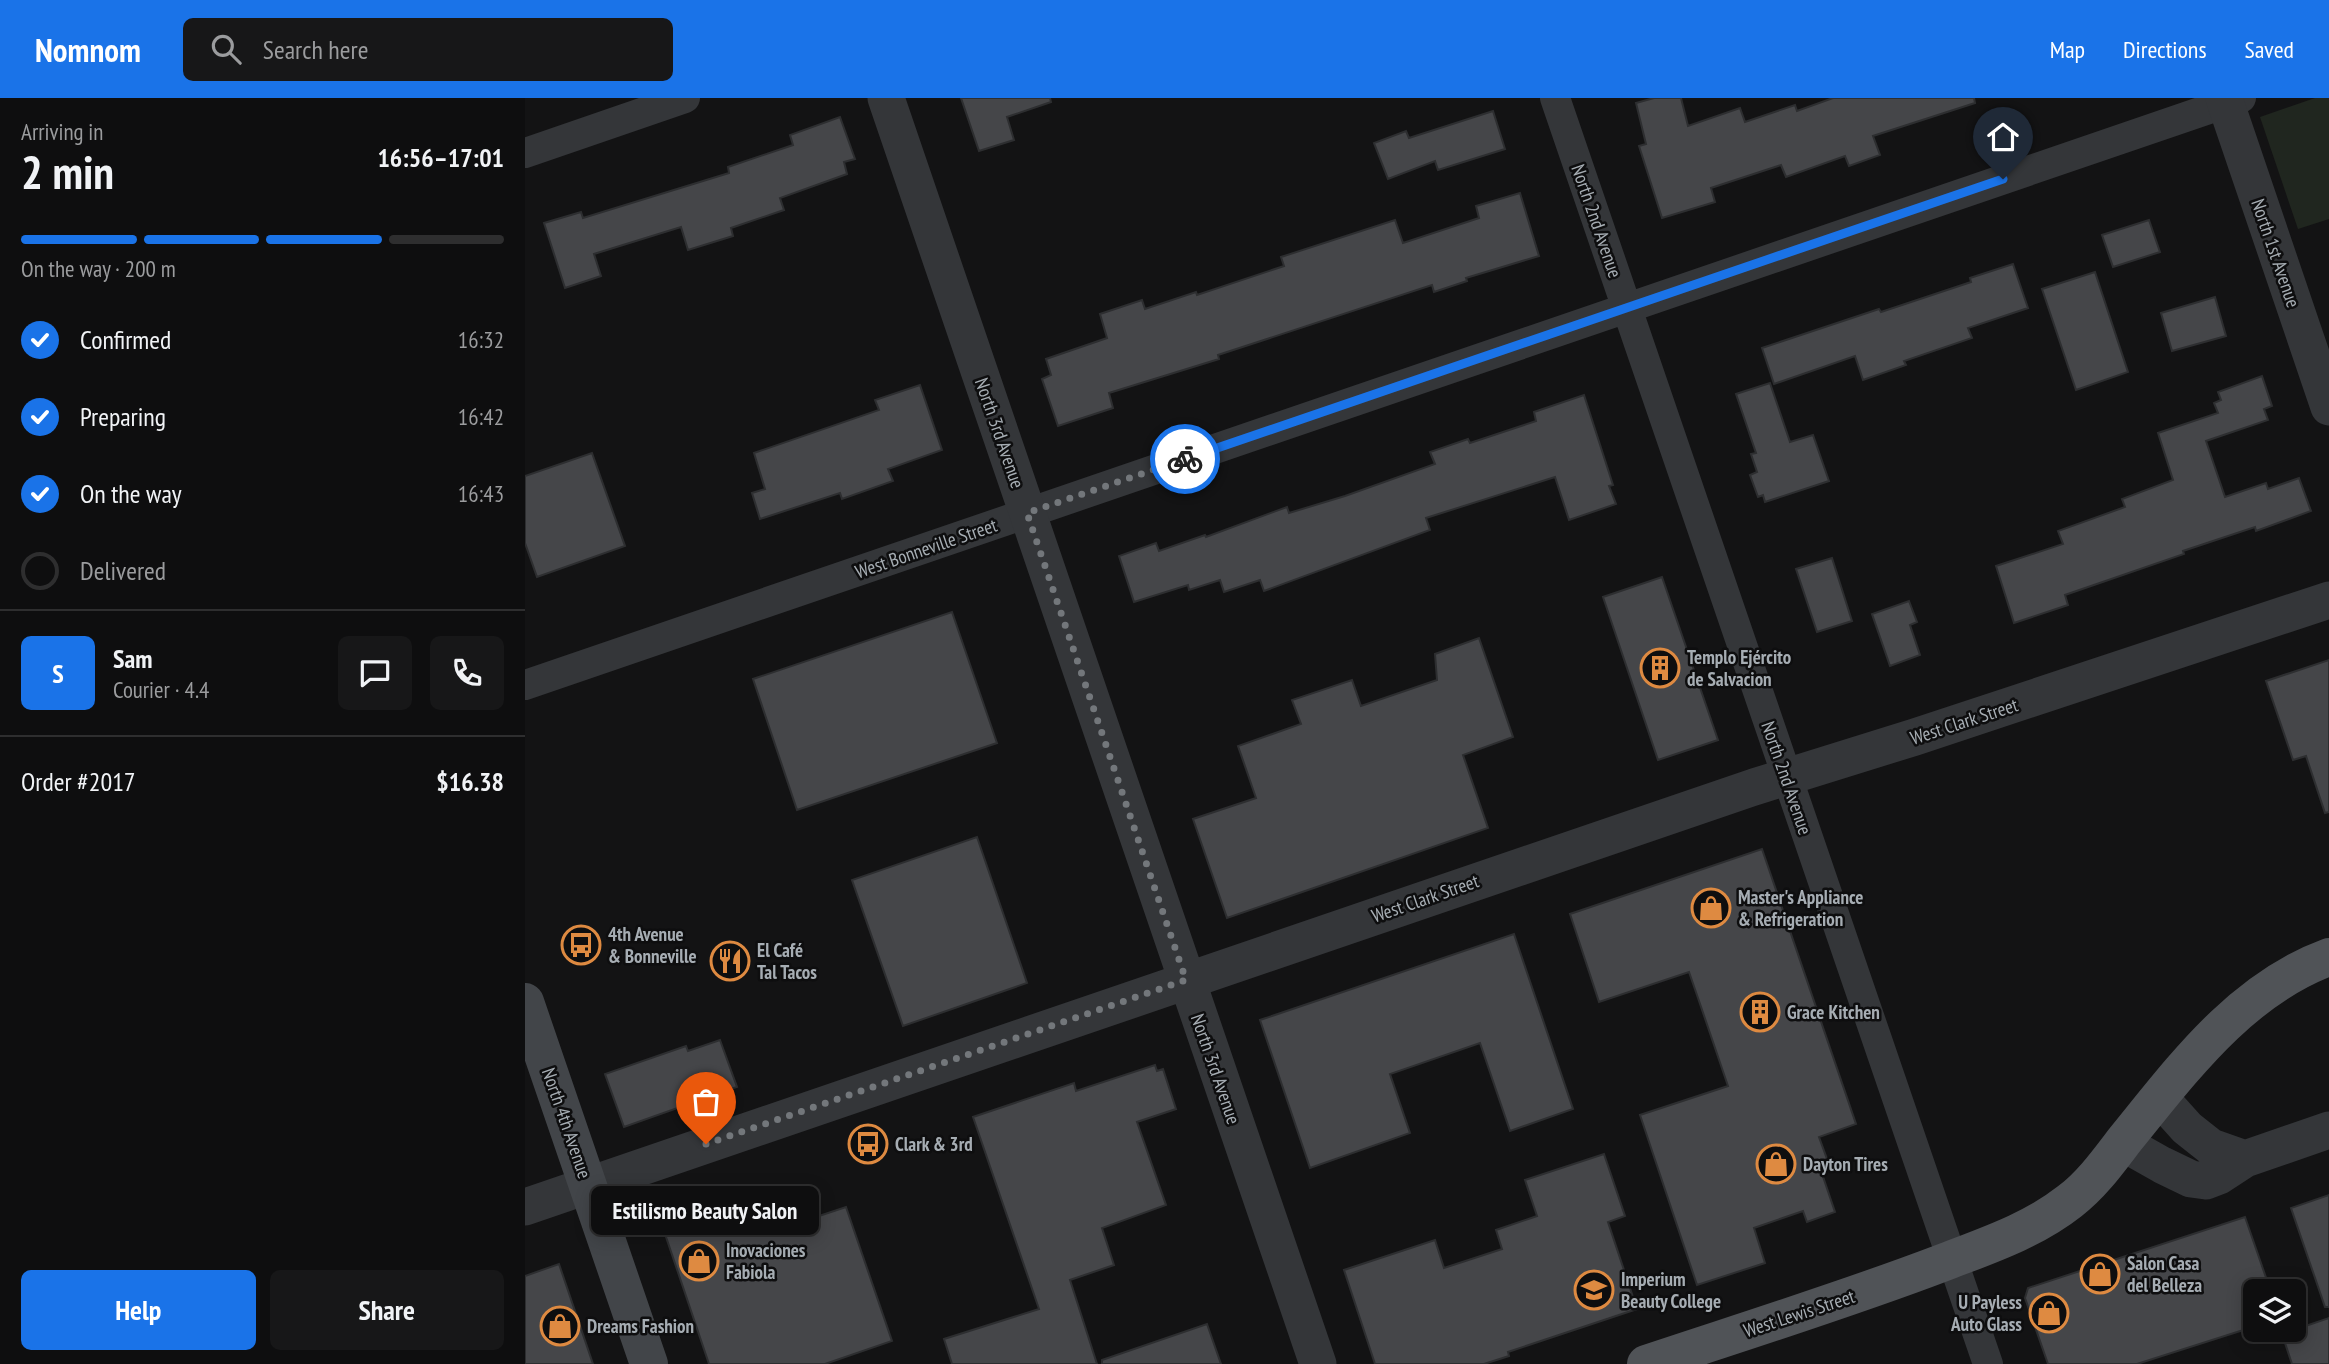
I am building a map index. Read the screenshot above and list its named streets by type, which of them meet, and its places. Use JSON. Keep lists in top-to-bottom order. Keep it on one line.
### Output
{"streets":{"main road":["North 4th Avenue","West Lewis Street"],"street":["North 2nd Avenue","North 1st Avenue","North 3rd Avenue","West Bonneville Street","West Clark Street"]},"crossings":[["North 2nd Avenue","West Bonneville Street"],["North 2nd Avenue","West Clark Street"],["North 2nd Avenue","West Lewis Street"],["North 1st Avenue","West Bonneville Street"],["North 3rd Avenue","West Bonneville Street"],["North 3rd Avenue","West Clark Street"],["West Clark Street","North 4th Avenue"]],"places":{"building":["Templo Ejército de Salvacion","Grace Kitchen"],"shop":["Master's Appliance & Refrigeration","Dayton Tires","Inovaciones Fabiola","Salon Casa del Belleza","U Payless Auto Glass","Dreams Fashion"],"bus stop":["4th Avenue & Bonneville","Clark & 3rd"],"restaurant":["El Café Tal Tacos"],"other":["Estilismo Beauty Salon"],"school or university":["Imperium Beauty College"]},"page":{"header":"Nomnom","search":"Search here","nav":["Map","Directions","Saved"],"heading":["2 min","Arriving in","16:56–17:01"],"panel":["Sam","Courier · 4.4","Order #2017","$16.38"],"bar":"On the way · 200 m","list":[["Confirmed","16:32"],["Preparing","16:42"],["On the way","16:43"],"Delivered"],"round":"S","bubble":"Estilismo Beauty Salon","buttons":["Help","Share"]}}
